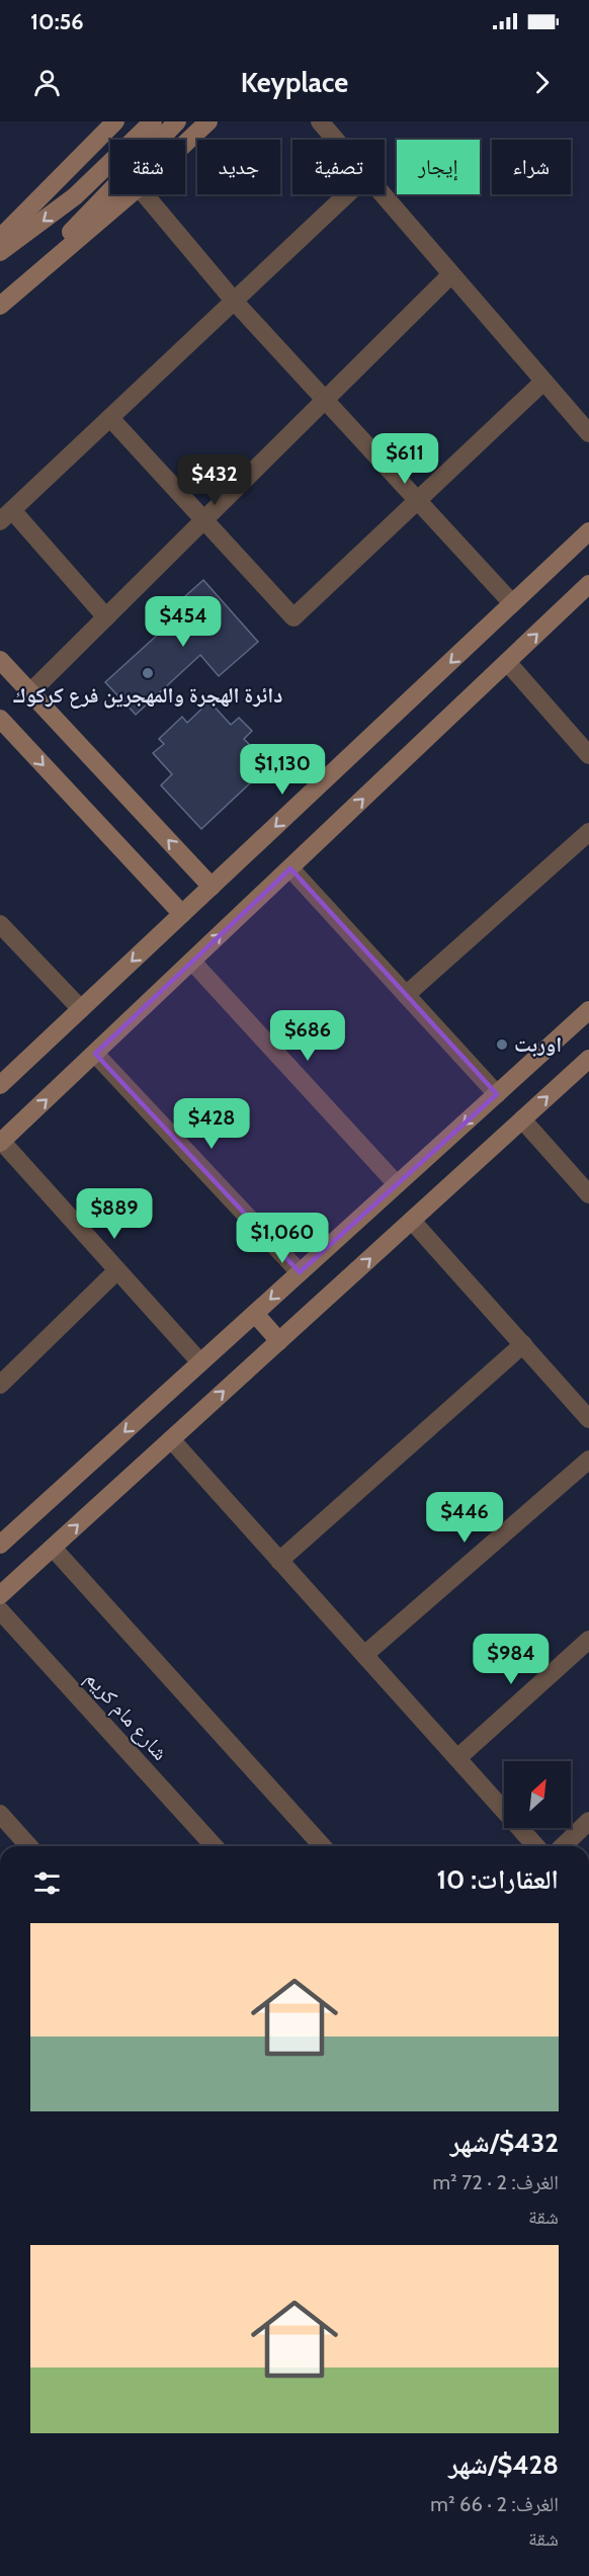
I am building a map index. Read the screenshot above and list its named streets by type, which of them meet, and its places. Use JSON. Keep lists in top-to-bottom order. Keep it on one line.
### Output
{"streets":{"street":["شارع مام كريم"]},"places":["دائرة الهجرة والمهجرين فرع كركوك","اوربت"],"north":"top right","page":{"status":"10:56","header":"Keyplace","chip":["شراء","إيجار","تصفية","جديد","شقة"],"price":["$611","$432","$454","$1,130","$686","$428","$889","$1,060","$446","$984"],"heading":"العقارات: 10","list":[{"name":"$432/شهر","note":"الغرف: 2 · 72 m² · شقة"},{"name":"$428/شهر","note":"الغرف: 2 · 66 m² · شقة"}]}}
